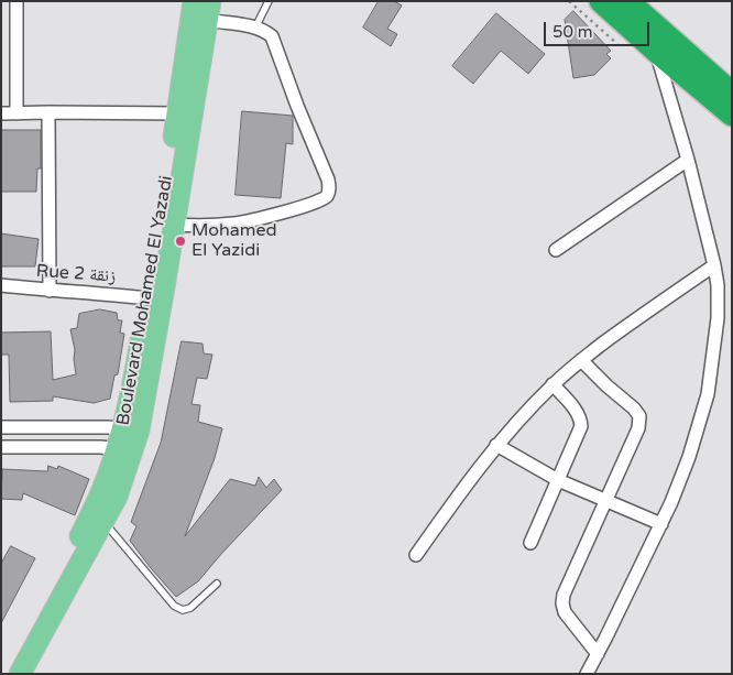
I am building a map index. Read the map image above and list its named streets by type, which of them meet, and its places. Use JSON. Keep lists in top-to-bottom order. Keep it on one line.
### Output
{"streets":{"main road":["Boulevard Mohamed El Yazadi"],"street":["Rue 2 زنقة"]},"crossings":[["Rue 2 زنقة","Boulevard Mohamed El Yazadi"]],"places":["Mohamed El Yazidi"],"scale_bar":"50 m"}
